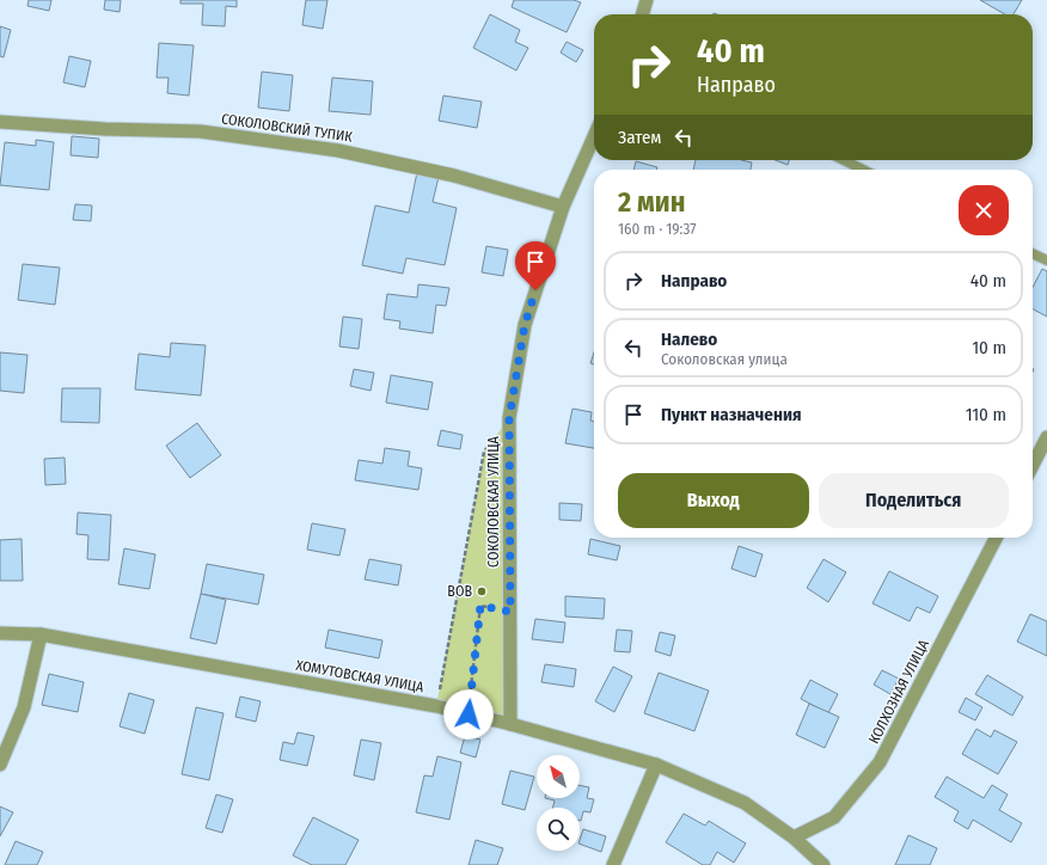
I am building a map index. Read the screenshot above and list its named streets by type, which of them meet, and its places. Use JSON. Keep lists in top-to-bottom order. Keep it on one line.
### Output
{"streets":{"street":["СОКОЛОВСКИЙ ТУПИК","СОКОЛОВСКАЯ УЛИЦА","ХОМУТОВСКАЯ УЛИЦА","КОЛХОЗНАЯ УЛИЦА"]},"crossings":[["СОКОЛОВСКИЙ ТУПИК","СОКОЛОВСКАЯ УЛИЦА"],["СОКОЛОВСКАЯ УЛИЦА","ХОМУТОВСКАЯ УЛИЦА"],["ХОМУТОВСКАЯ УЛИЦА","КОЛХОЗНАЯ УЛИЦА"]],"places":["ВОВ"],"north":"top left","page":{"turn":["40 m","Направо"],"then":"Затем","heading":["2 мин","160 m · 19:37"],"list":[{"name":"Направо","value":"40 m"},{"name":"Налево","note":"Соколовская улица","value":"10 m"},{"name":"Пункт назначения","value":"110 m"}],"buttons":["Выход","Поделиться"]}}
